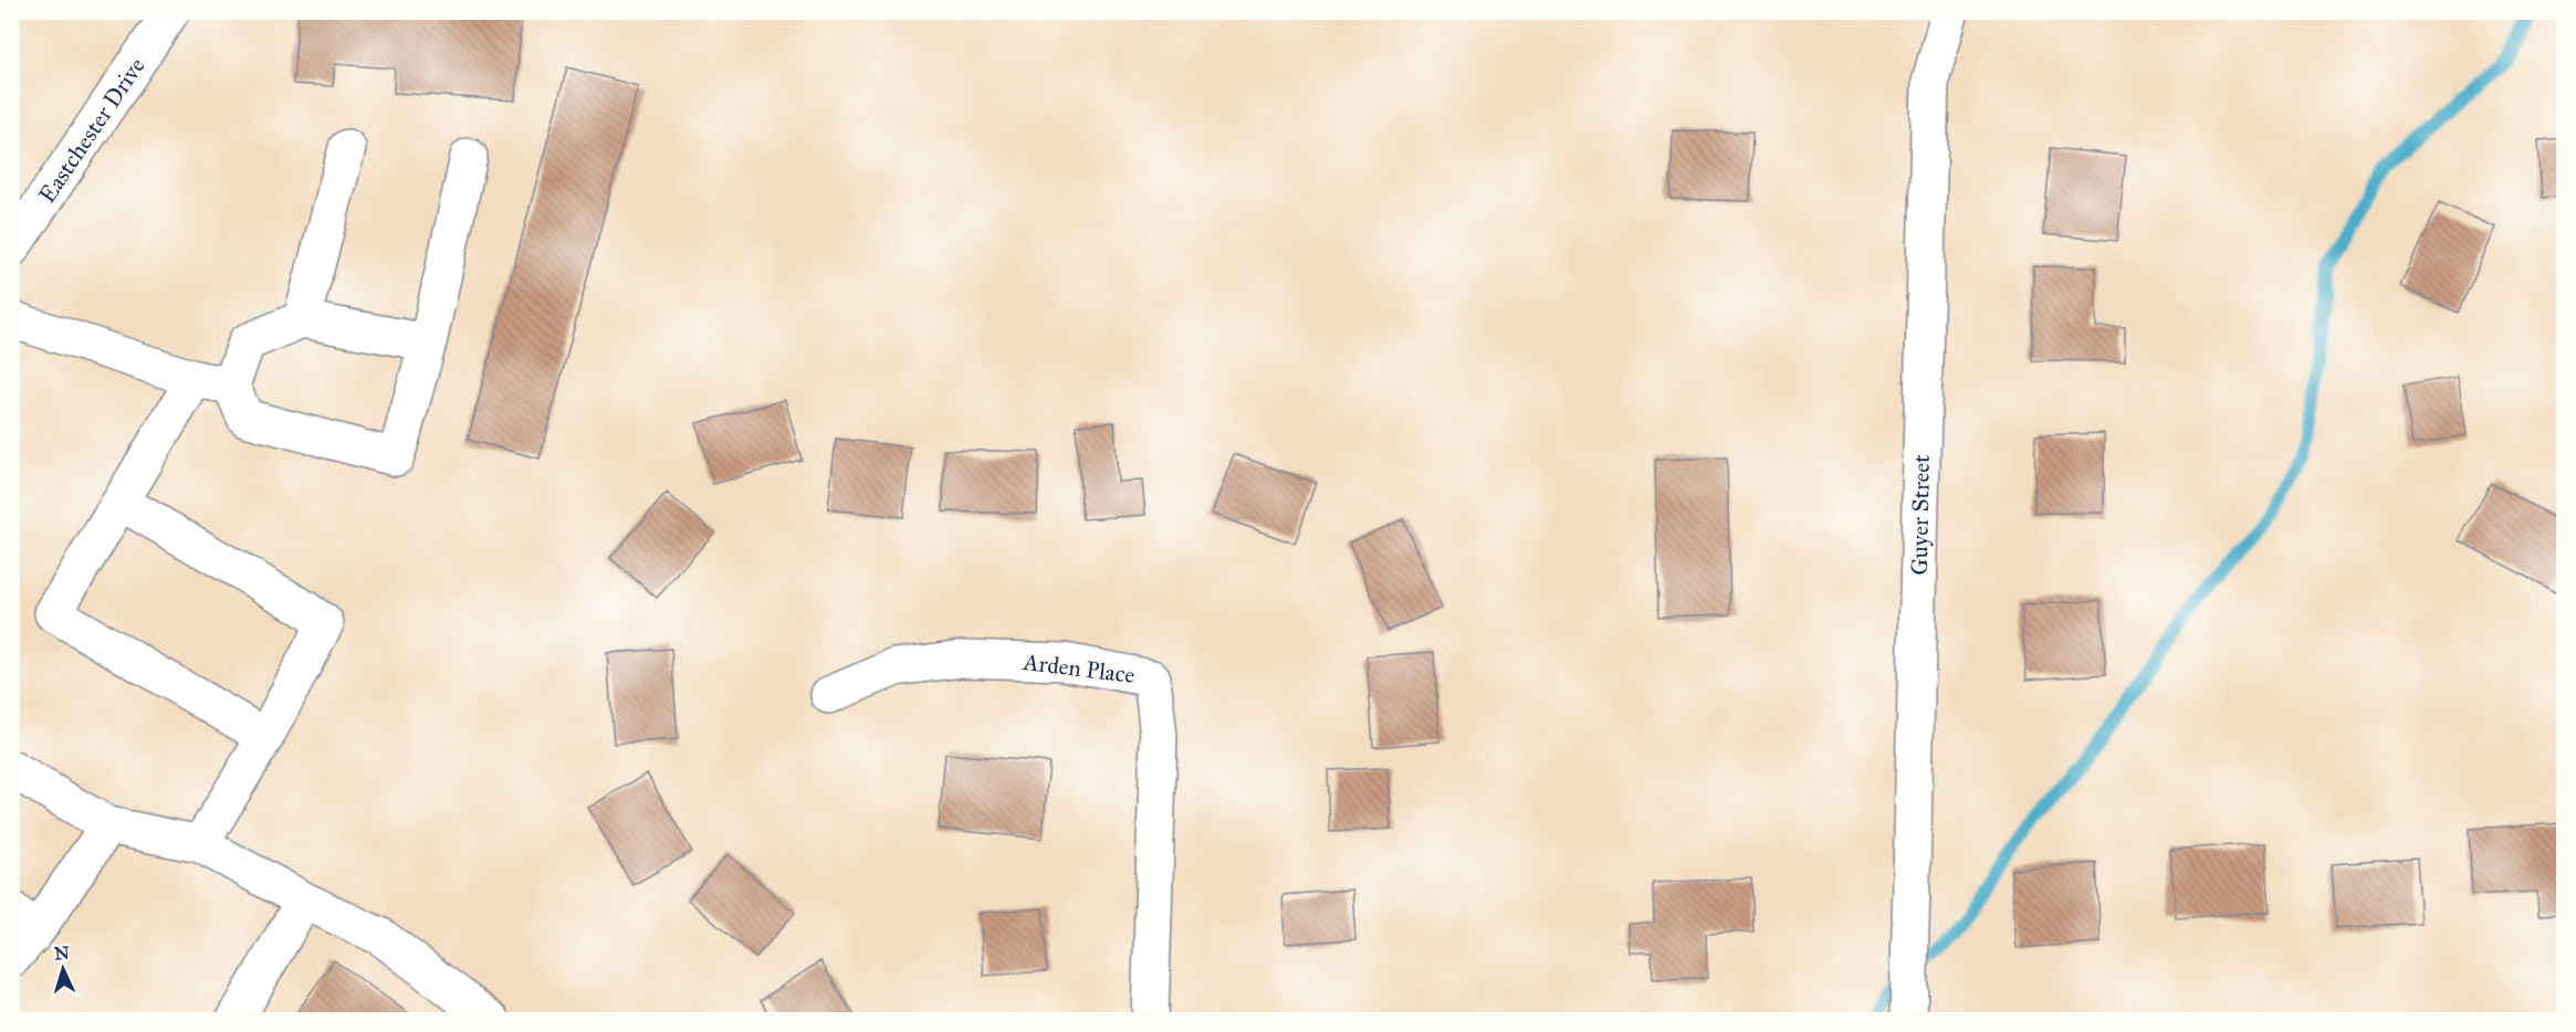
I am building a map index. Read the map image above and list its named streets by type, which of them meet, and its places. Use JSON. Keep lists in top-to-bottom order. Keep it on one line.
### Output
{"streets":{"street":["Eastchester Drive","Guyer Street","Arden Place"]},"north":"top"}
